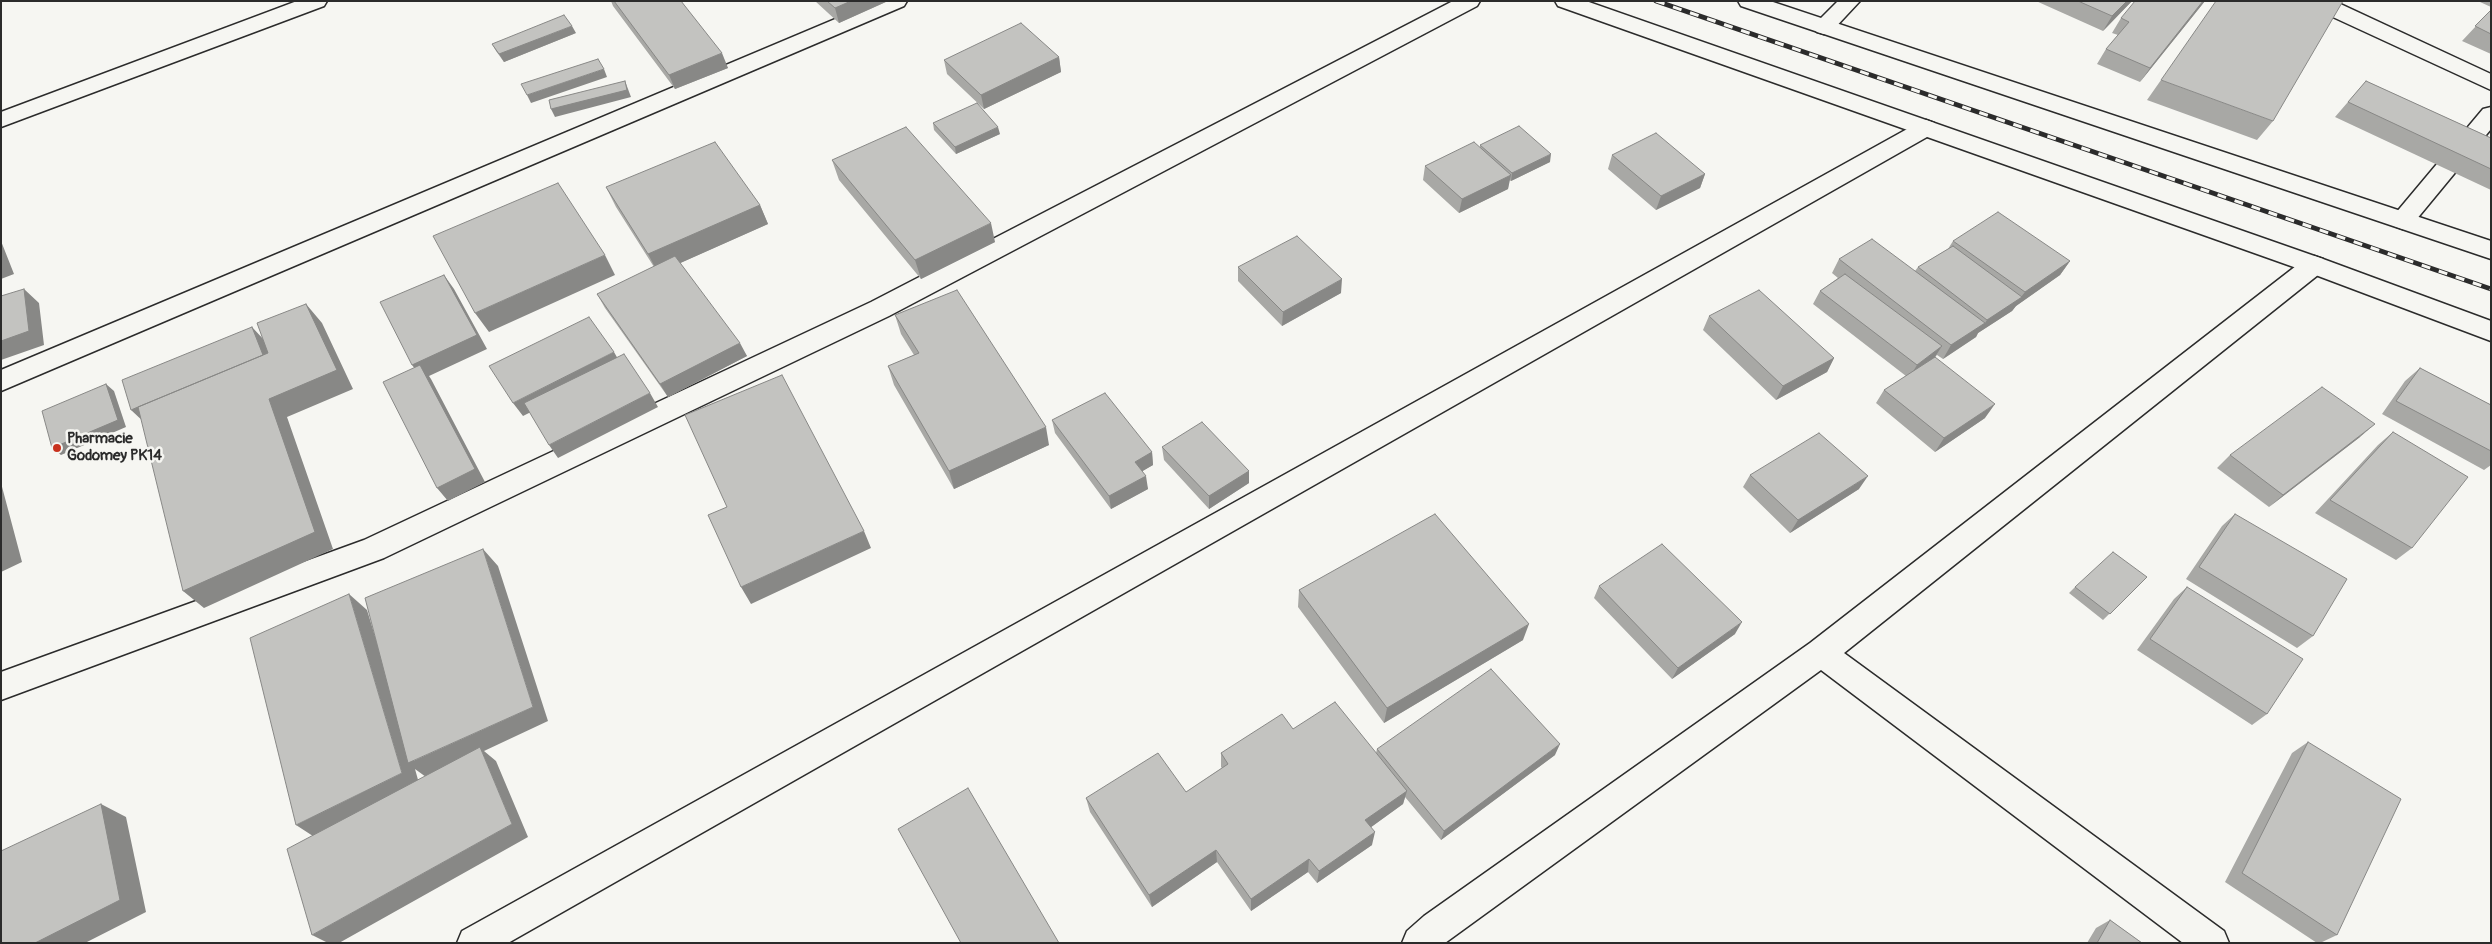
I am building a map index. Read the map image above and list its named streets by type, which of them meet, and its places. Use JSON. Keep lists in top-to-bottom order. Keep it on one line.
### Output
{"places":["Pharmacie Godomey PK14"]}
